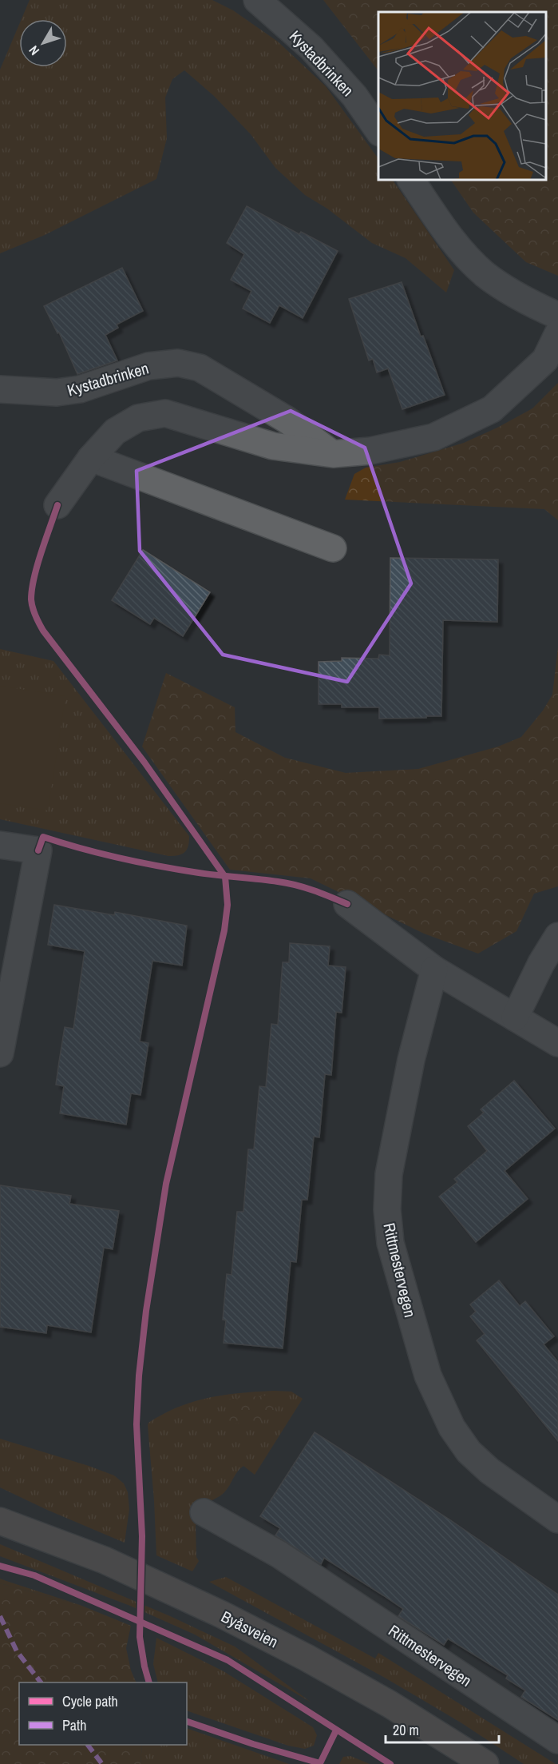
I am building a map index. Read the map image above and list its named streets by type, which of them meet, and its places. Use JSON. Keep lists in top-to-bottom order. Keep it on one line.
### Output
{"streets":{"main road":["Byåsveien"],"street":["Kystadbrinken","Rittmestervegen"]},"legend":["Cycle path","Path"],"scale_bar":"20 m","north":"bottom left"}
